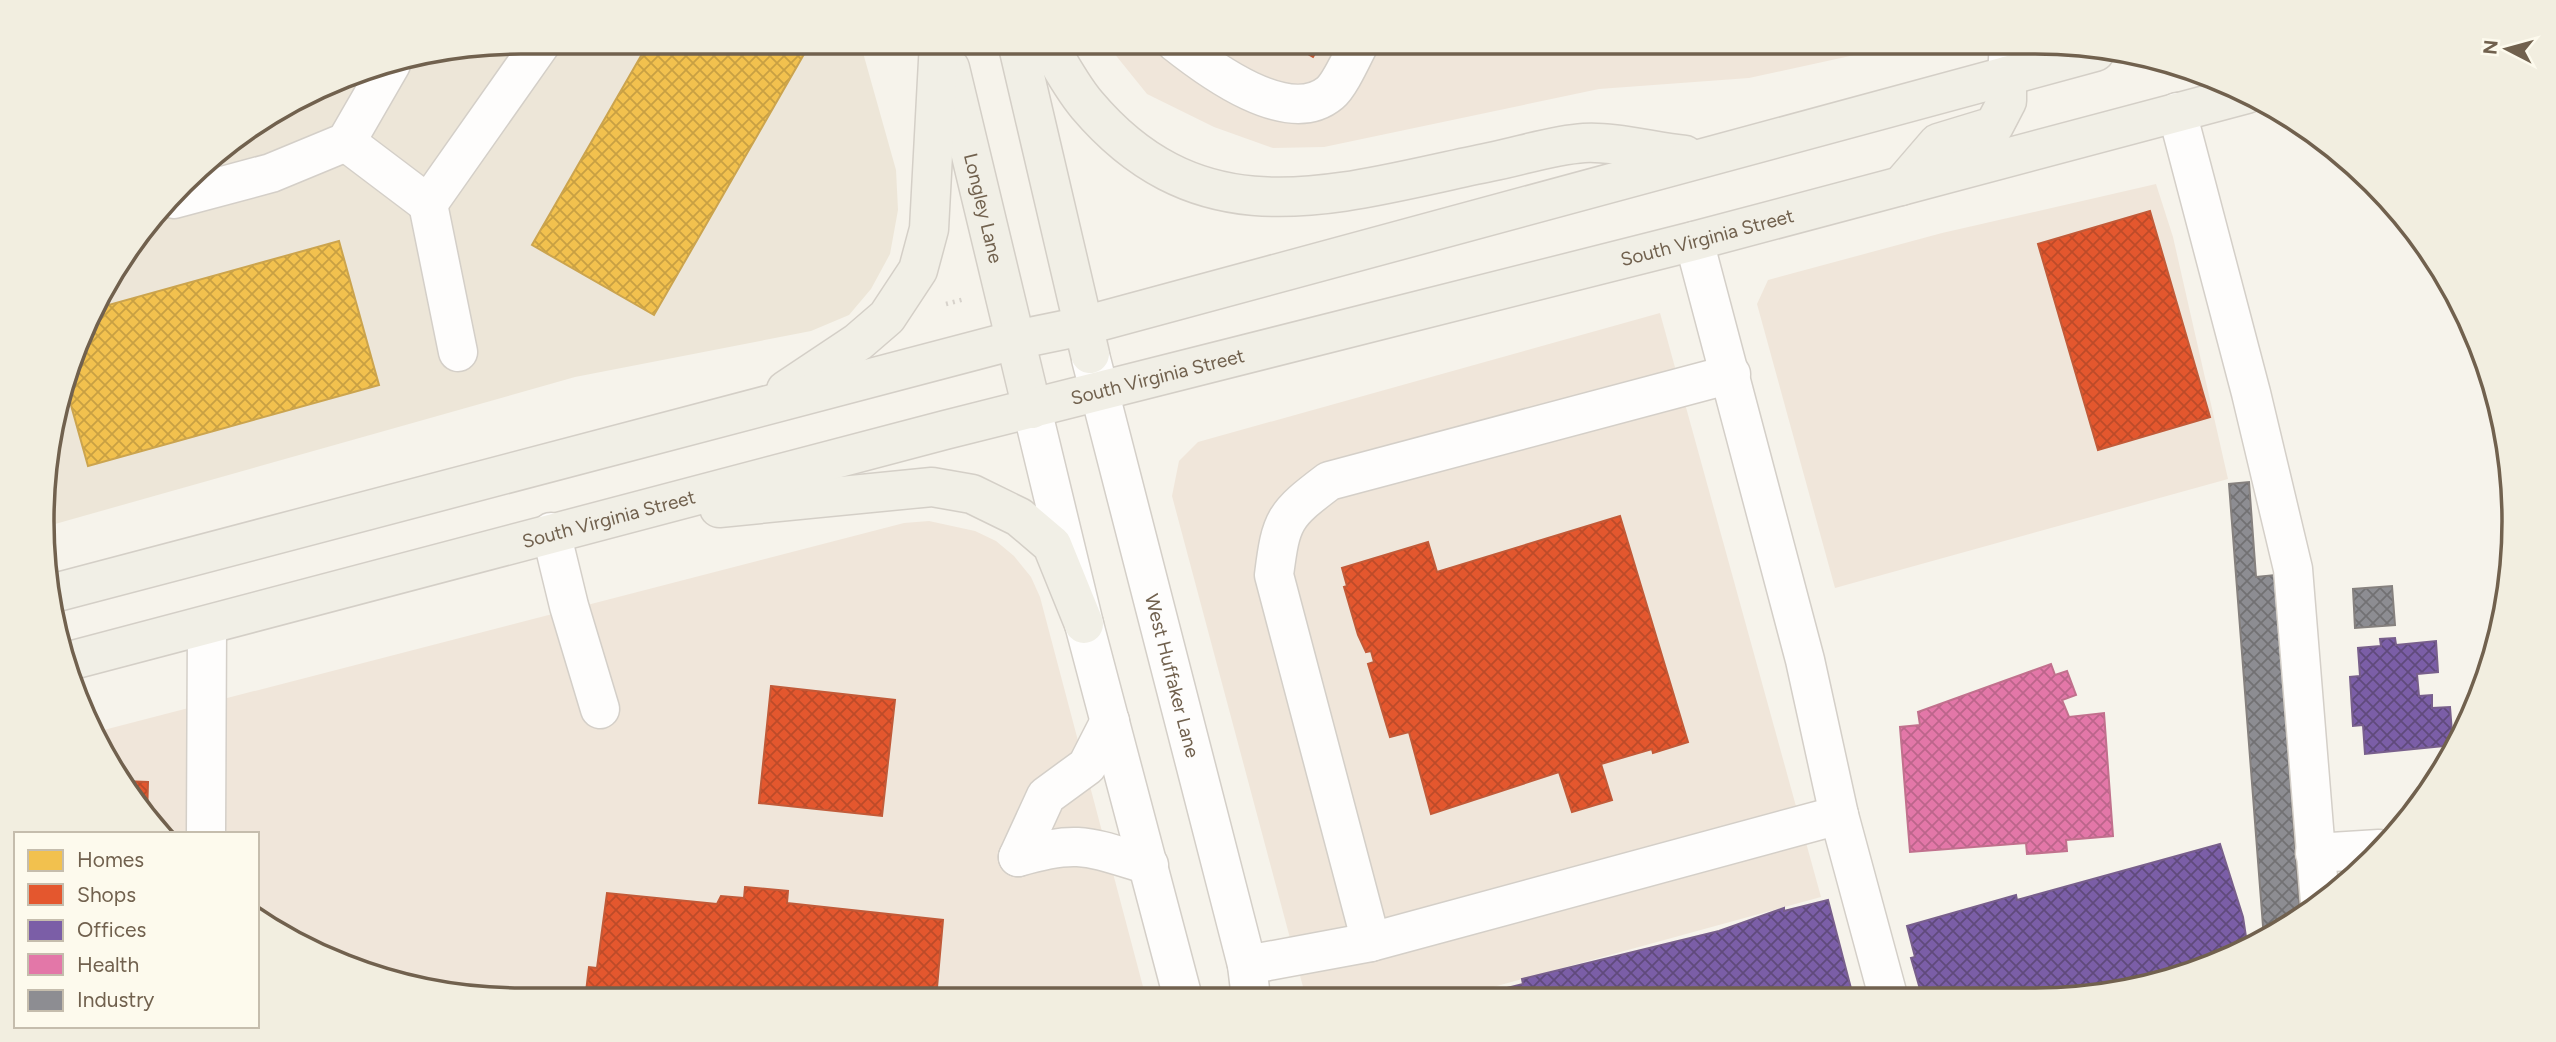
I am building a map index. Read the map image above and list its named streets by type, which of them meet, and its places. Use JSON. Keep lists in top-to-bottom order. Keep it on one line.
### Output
{"streets":{"main road":["Longley Lane","South Virginia Street"],"street":["West Huffaker Lane"]},"crossings":[["South Virginia Street","West Huffaker Lane"]],"legend":["Homes","Shops","Offices","Health","Industry"],"north":"left"}
